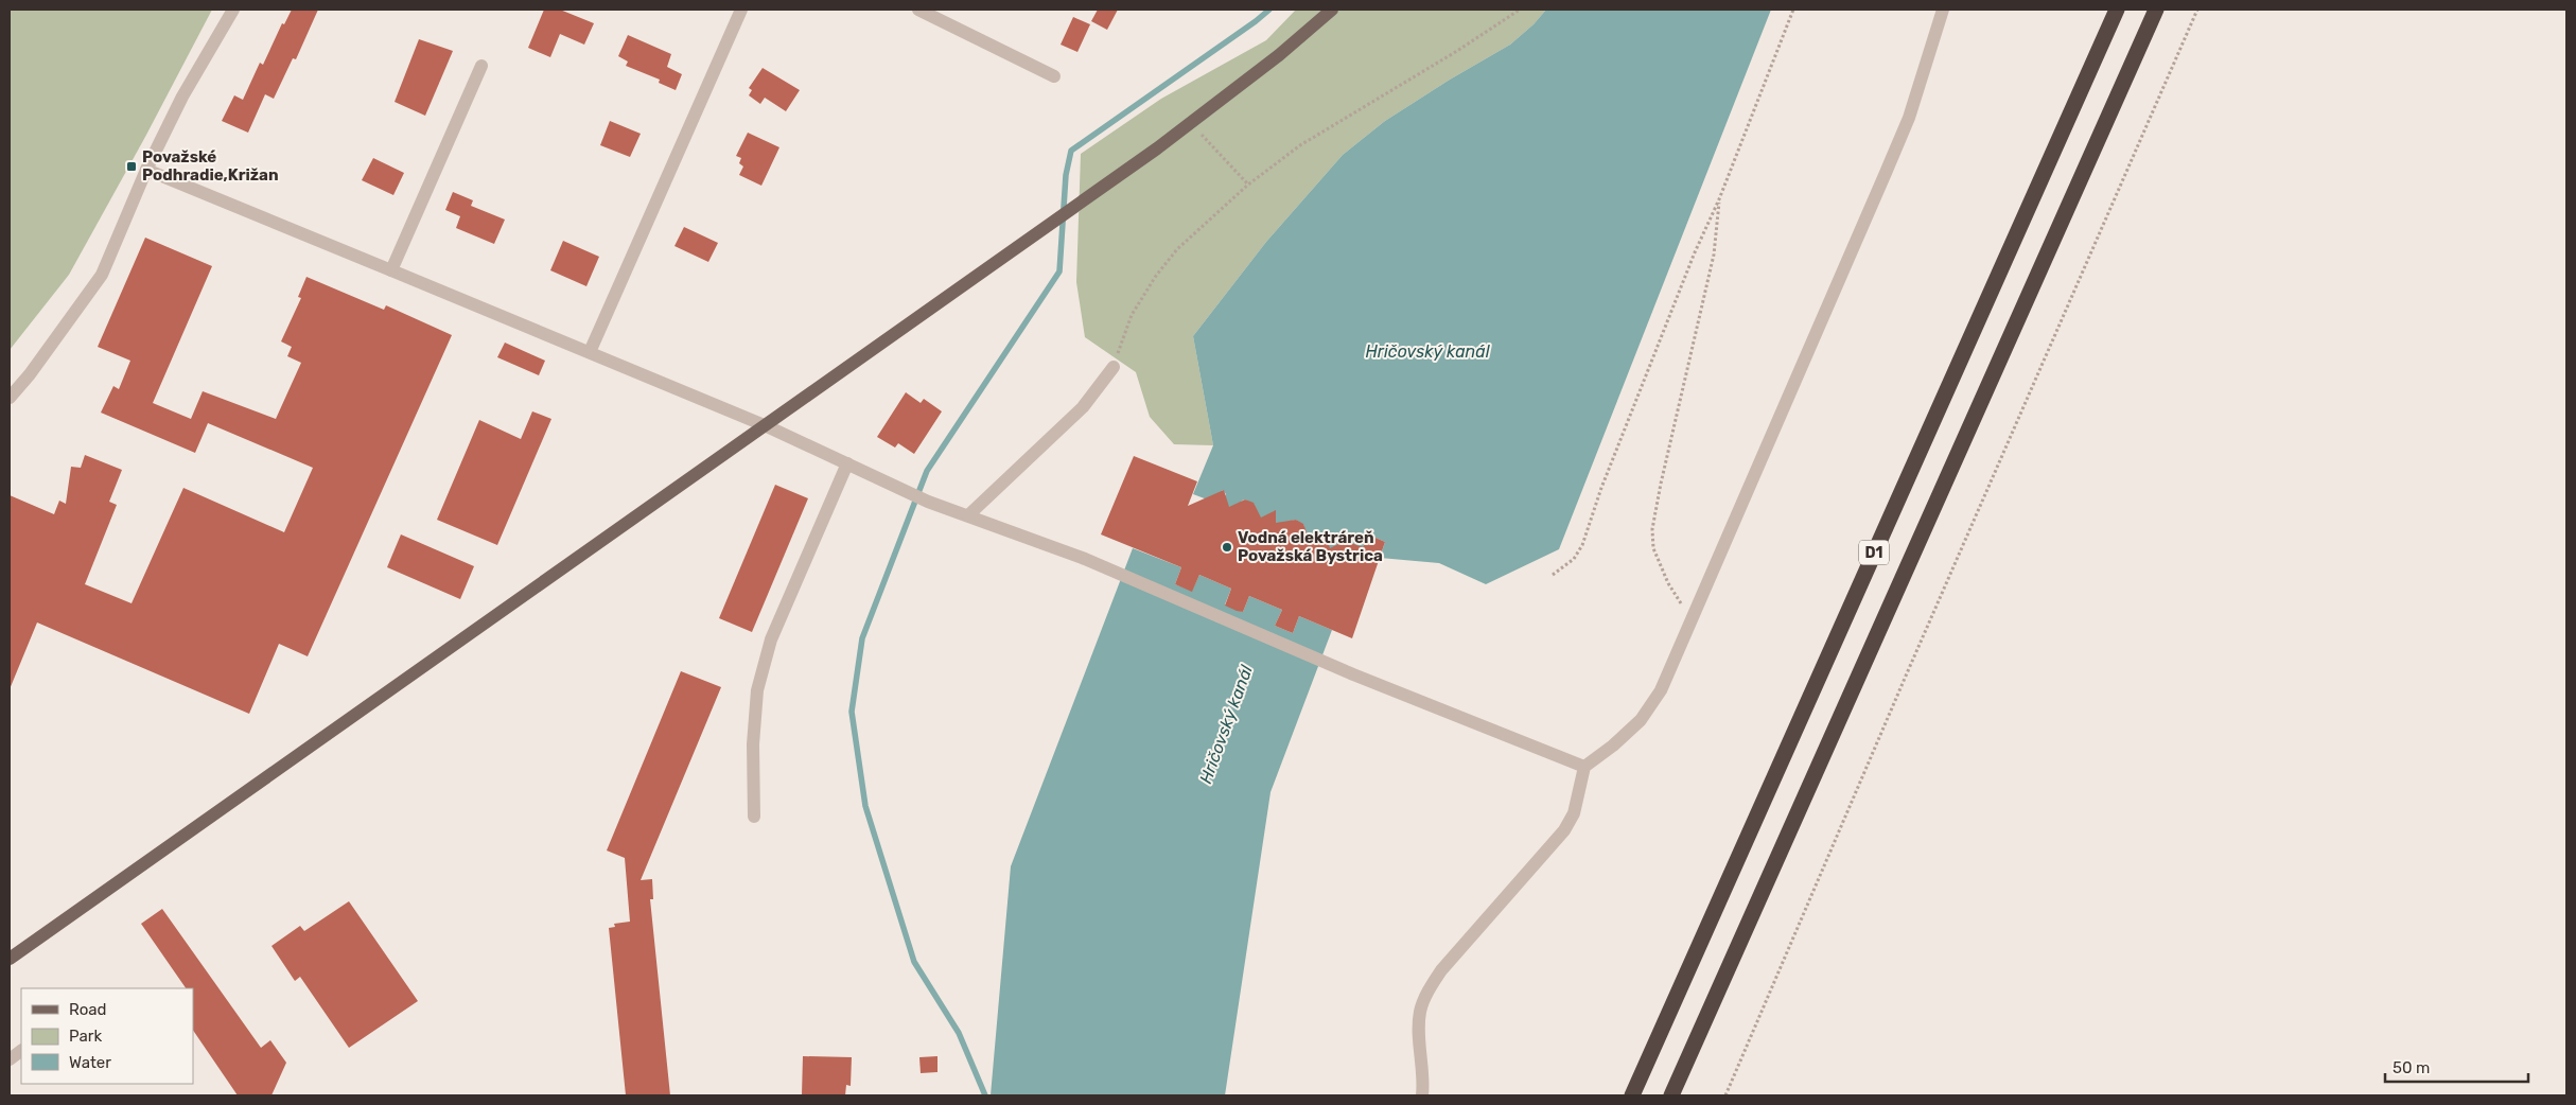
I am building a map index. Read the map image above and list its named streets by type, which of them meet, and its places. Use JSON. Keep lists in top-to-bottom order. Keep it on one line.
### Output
{"streets":{"highway":["D1"]},"water":["Hričovský kanál"],"places":{"transit":["Považské Podhradie,Križan"],"other":["Vodná elektráreň Považská Bystrica"]},"legend":["Road","Park","Water"],"scale_bar":"50 m"}
